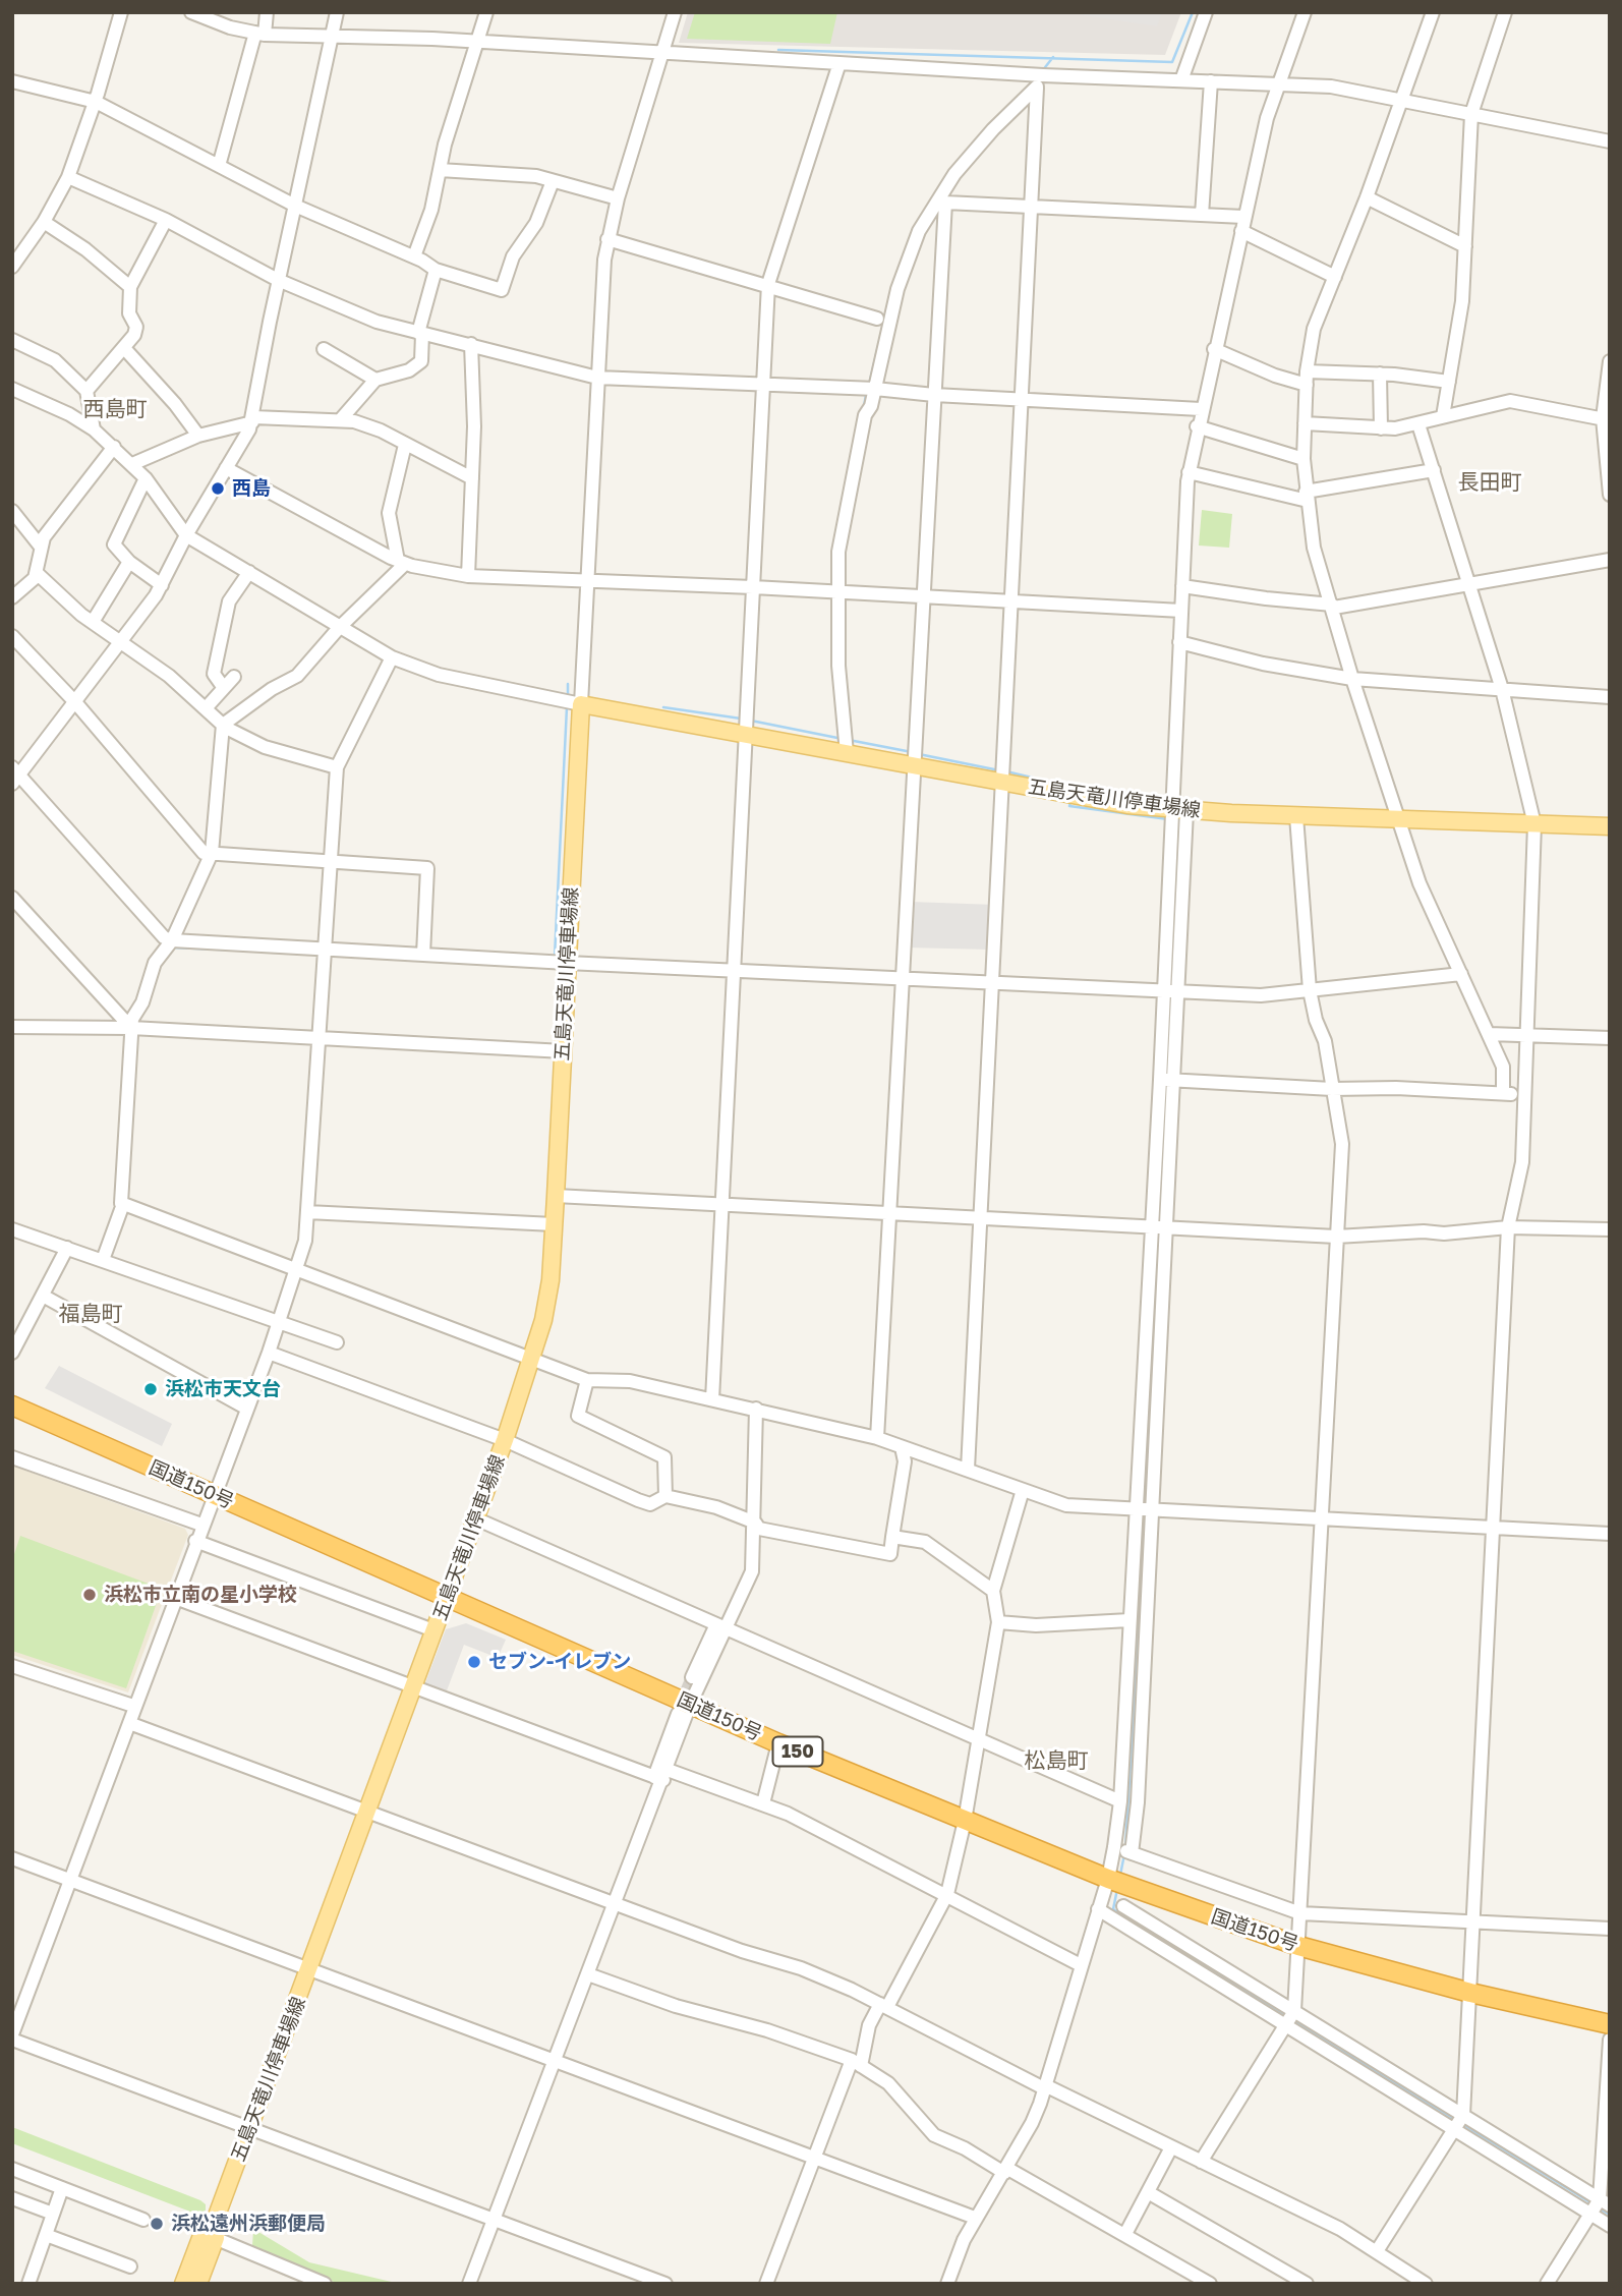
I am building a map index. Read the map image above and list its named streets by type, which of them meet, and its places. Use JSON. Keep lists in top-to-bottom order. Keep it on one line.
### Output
{"streets":{"highway":["国道150号","150"],"main road":["五島天竜川停車場線"]},"crossings":[["五島天竜川停車場線","国道150号"]],"districts":["西島町","長田町","福島町","松島町"],"places":["西島","浜松市天文台","浜松市立南の星小学校","セブン-イレブン","浜松遠州浜郵便局"]}
